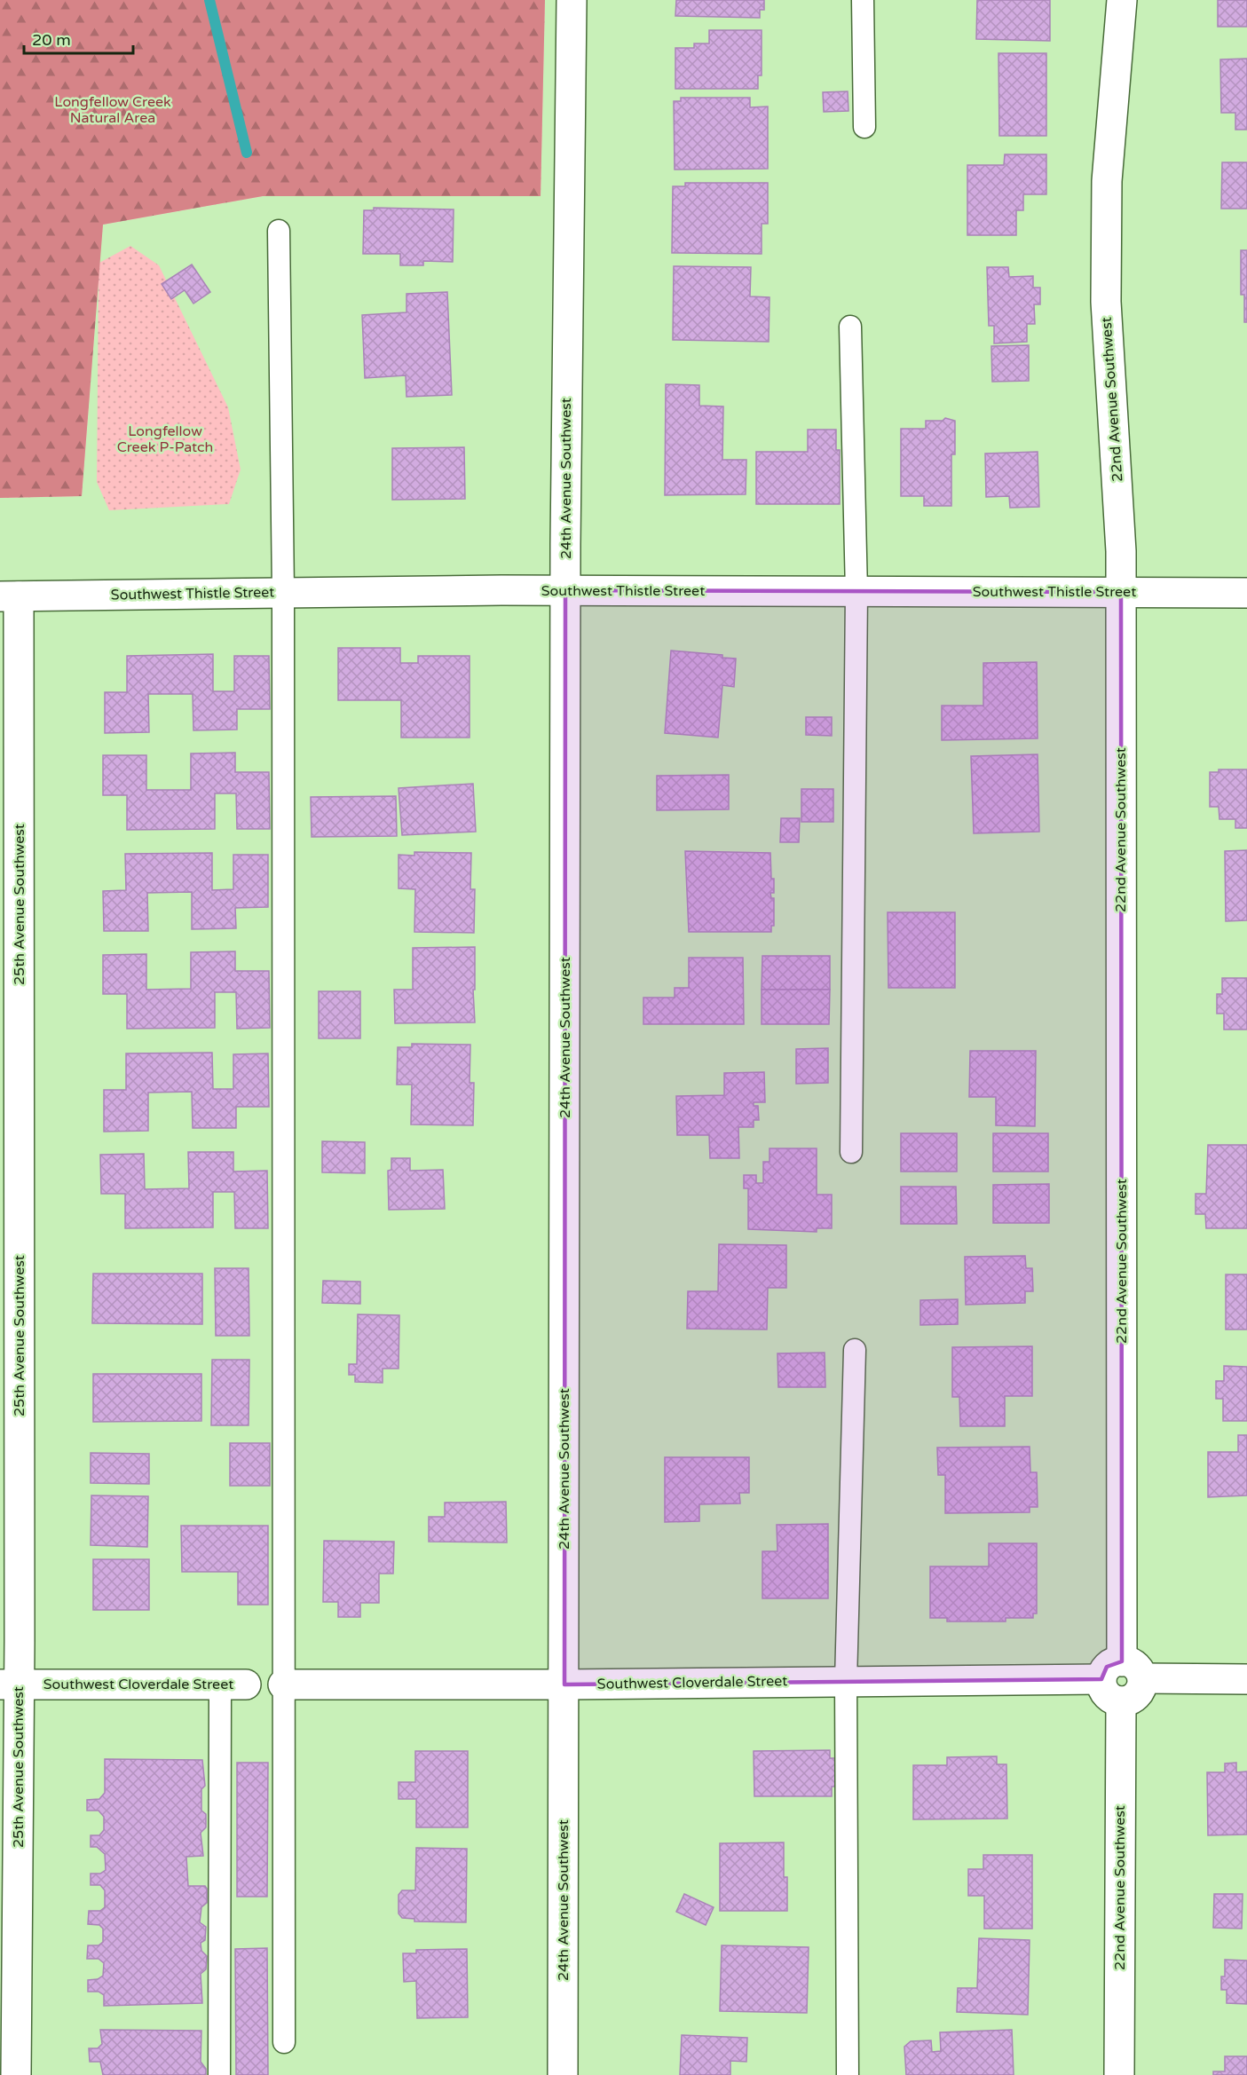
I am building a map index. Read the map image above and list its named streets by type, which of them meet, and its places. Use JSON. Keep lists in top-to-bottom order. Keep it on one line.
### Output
{"streets":{"street":["22nd Avenue Southwest","24th Avenue Southwest","Southwest Thistle Street","25th Avenue Southwest","Southwest Cloverdale Street"]},"crossings":[["22nd Avenue Southwest","Southwest Thistle Street"],["22nd Avenue Southwest","Southwest Cloverdale Street"],["24th Avenue Southwest","Southwest Thistle Street"],["24th Avenue Southwest","Southwest Cloverdale Street"],["Southwest Thistle Street","25th Avenue Southwest"],["25th Avenue Southwest","Southwest Cloverdale Street"]],"parks":["Longfellow Creek Natural Area","Longfellow Creek P-Patch"],"scale_bar":"20 m"}
